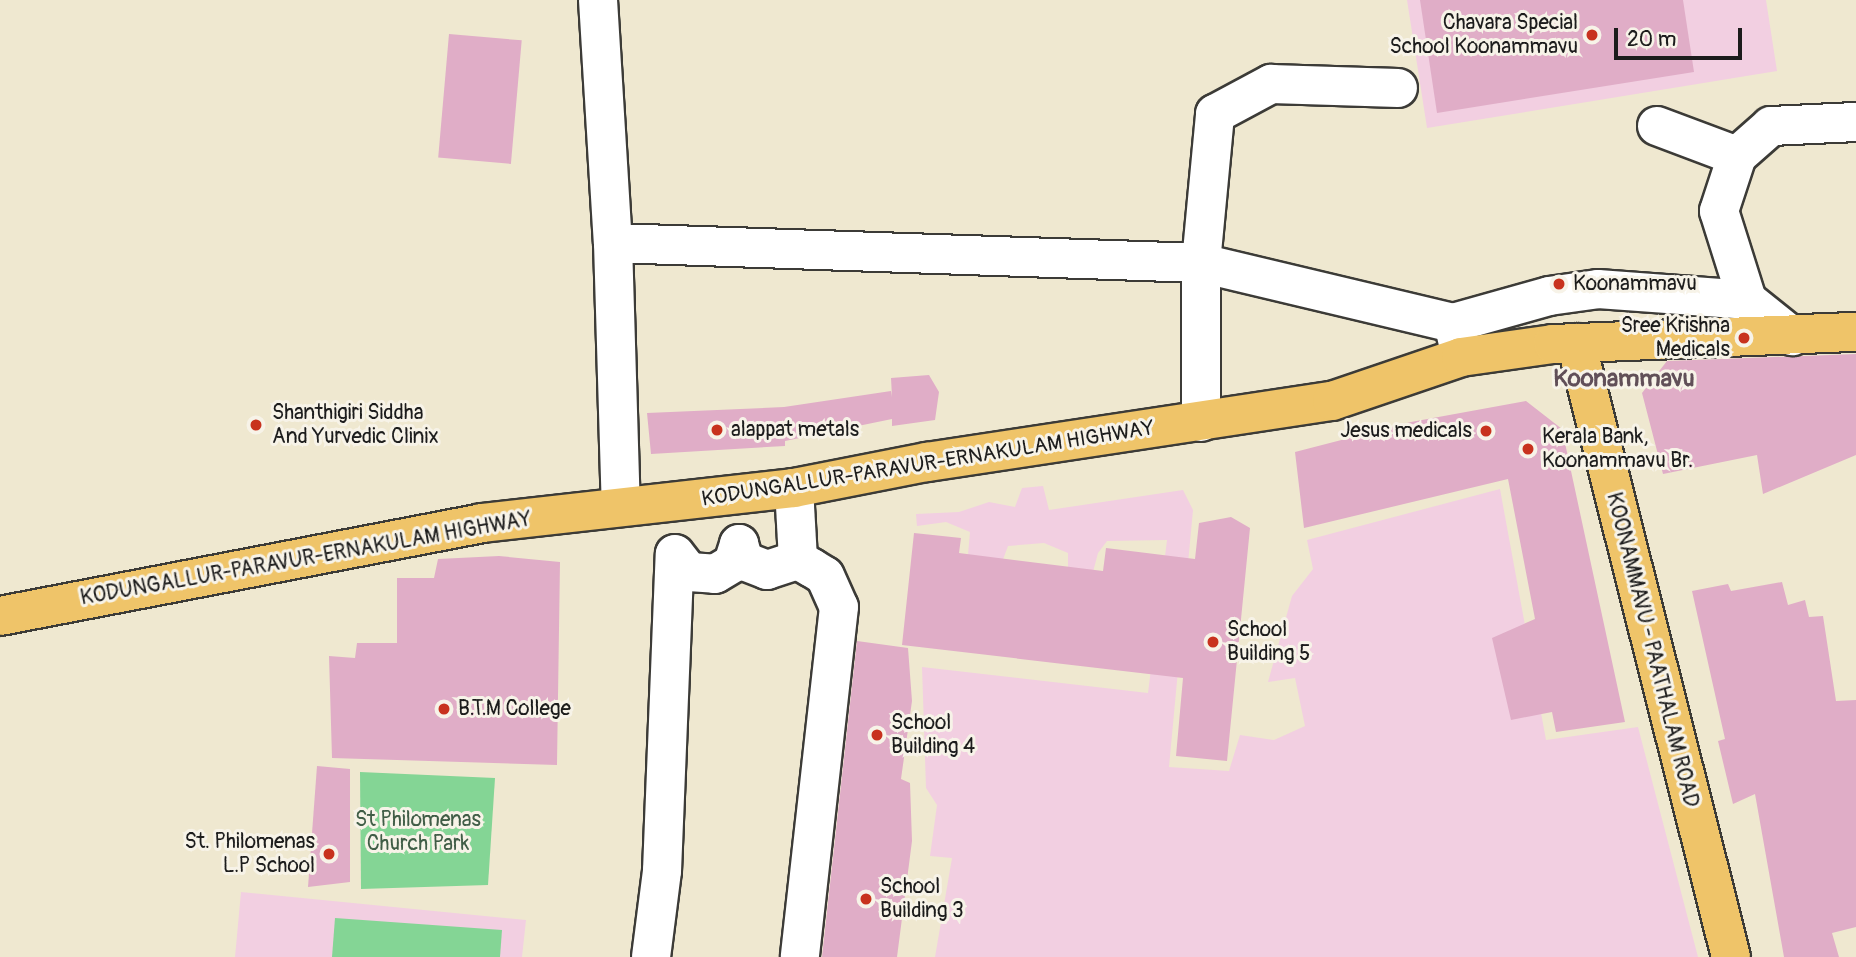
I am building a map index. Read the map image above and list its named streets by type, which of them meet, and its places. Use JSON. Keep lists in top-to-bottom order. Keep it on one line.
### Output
{"streets":{"main road":["KODUNGALLUR-PARAVUR-ERNAKULAM HIGHWAY","KOONAMMAVU - PAATHALAM ROAD"]},"crossings":[["KODUNGALLUR-PARAVUR-ERNAKULAM HIGHWAY","KOONAMMAVU - PAATHALAM ROAD"]],"districts":["Koonammavu"],"parks":["St Philomenas Church Park"],"places":["Chavara Special School Koonammavu","Koonammavu","Sree Krishna Medicals","Shanthigiri Siddha And Yurvedic Clinix","alappat metals","Jesus medicals","Kerala Bank, Koonammavu Br.","School Building 5","B.T.M College","School Building 4","St. Philomenas L.P School","School Building 3"],"scale_bar":"20 m"}
